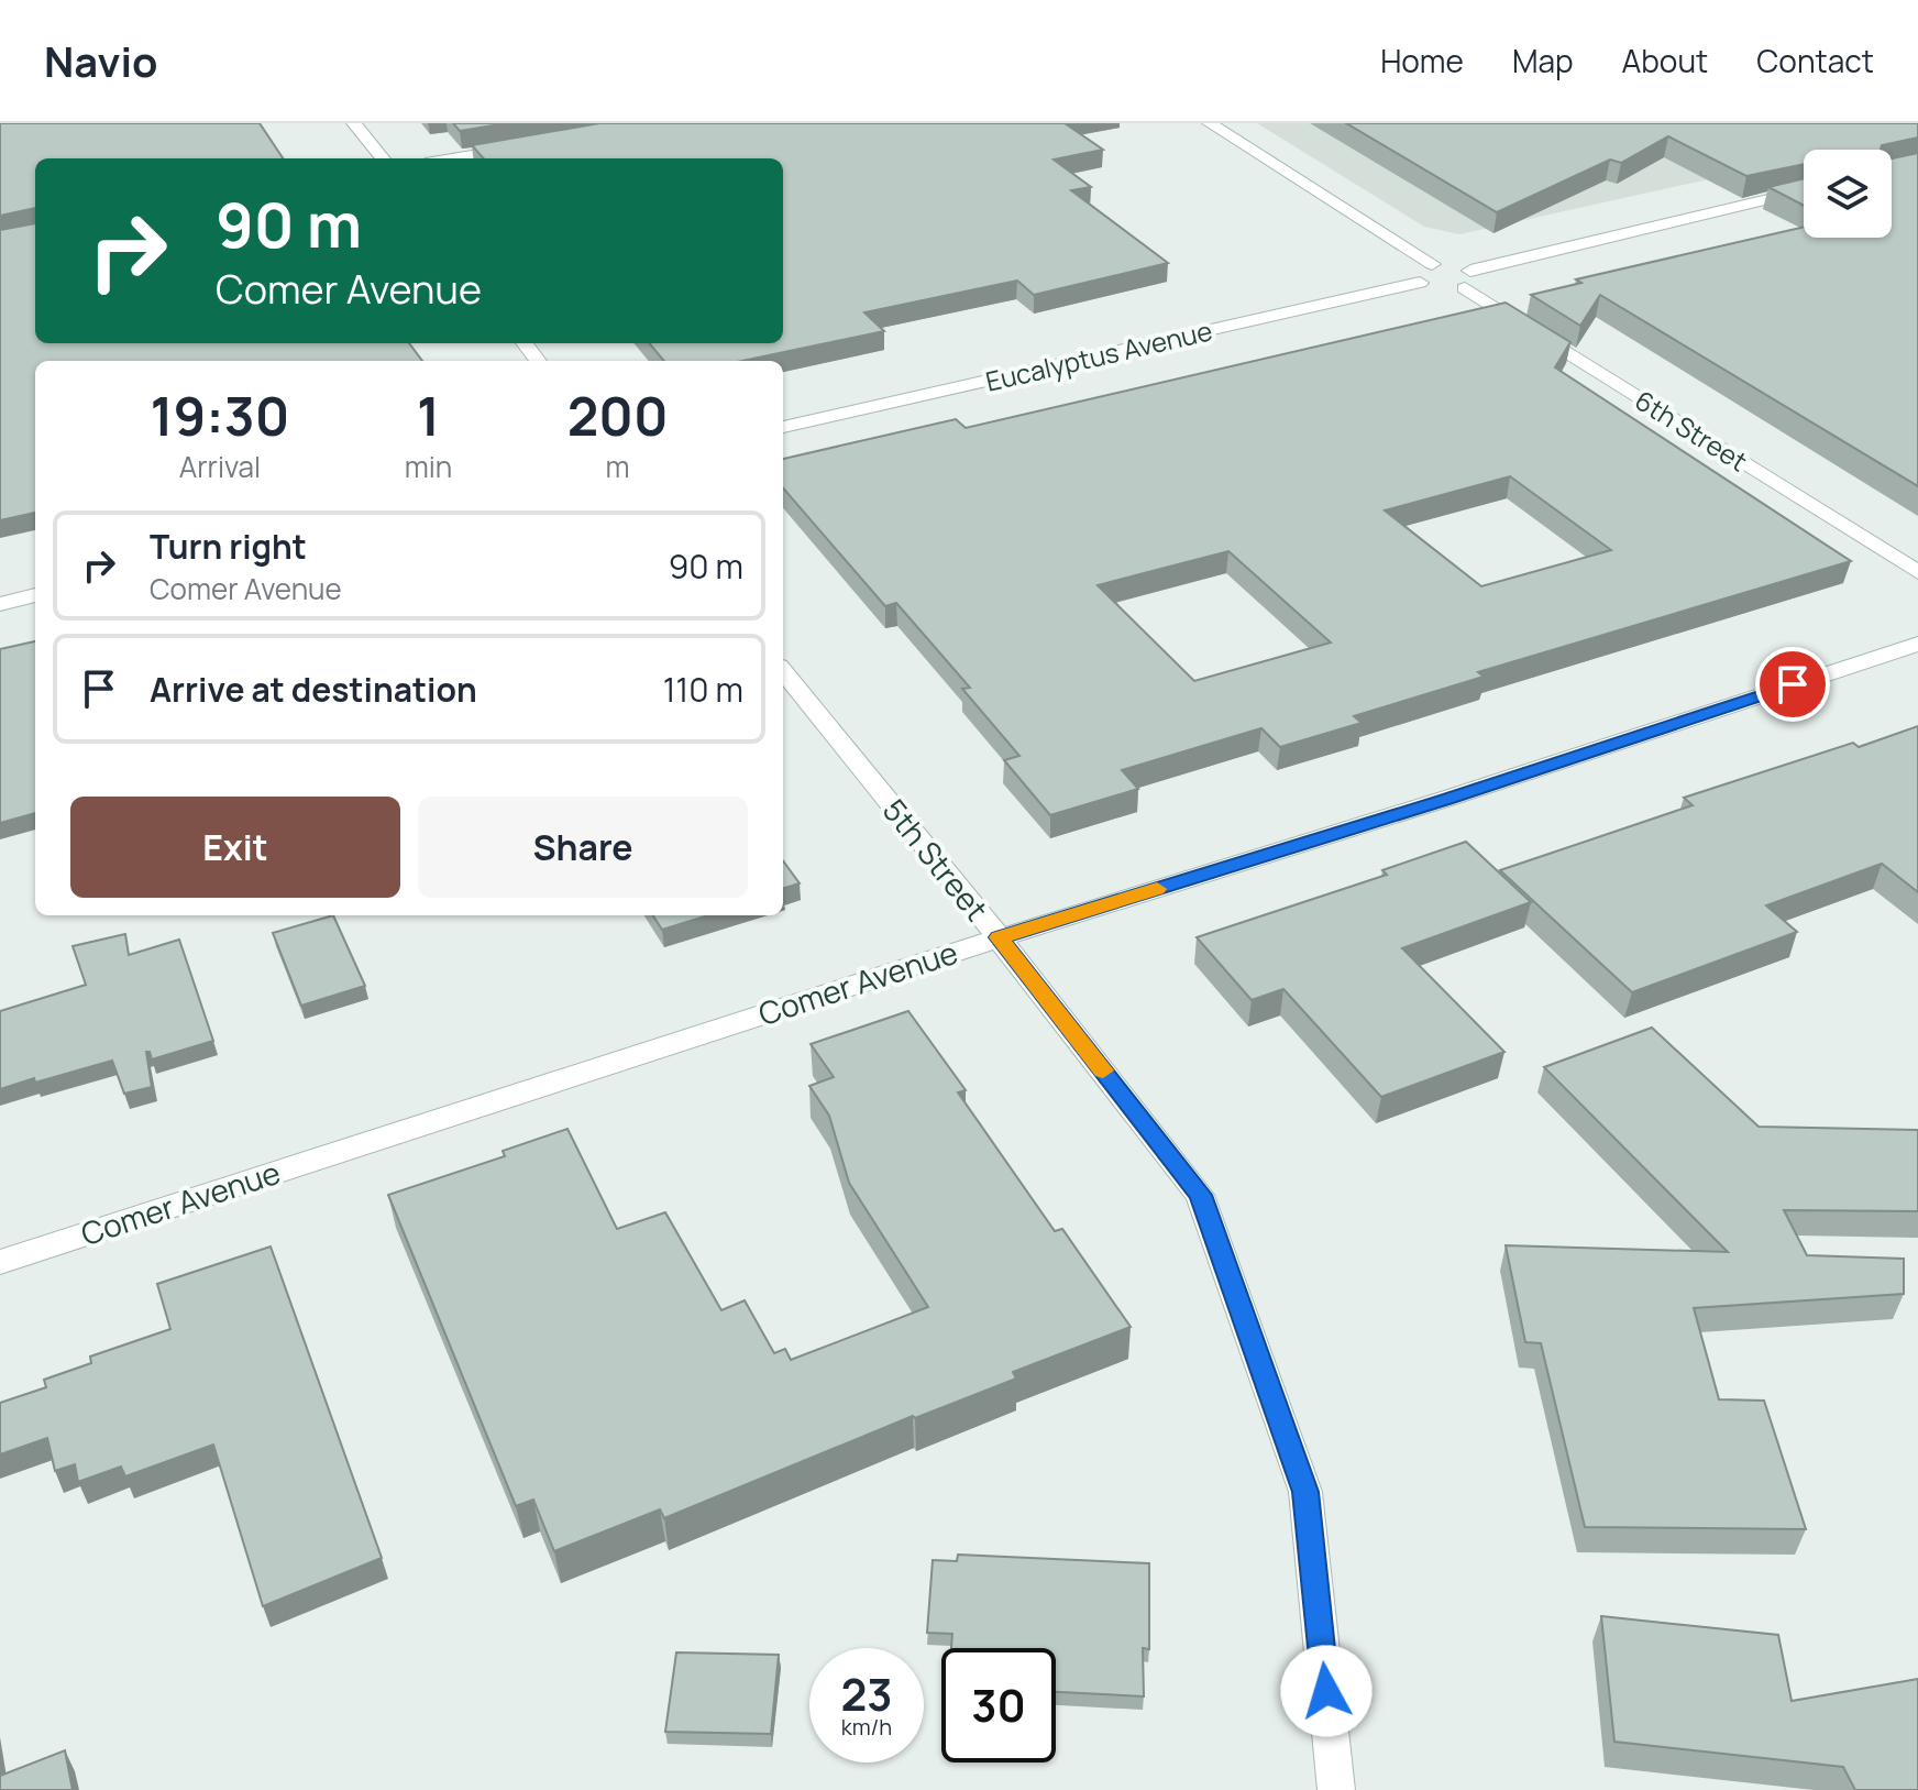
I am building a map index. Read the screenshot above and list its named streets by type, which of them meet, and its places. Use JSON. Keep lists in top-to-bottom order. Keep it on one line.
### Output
{"streets":{"street":["Eucalyptus Avenue","6th Street","5th Street","Comer Avenue"]},"crossings":[["Eucalyptus Avenue","6th Street"],["5th Street","Comer Avenue"]],"page":{"header":"Navio","nav":["Home","Map","About","Contact"],"turn":["90 m","Comer Avenue"],"eta":["19:30","Arrival","1","min","200","m"],"list":[{"name":"Turn right","note":"Comer Avenue","value":"90 m"},{"name":"Arrive at destination","value":"110 m"}],"buttons":["Exit","Share"],"speed":"23 km/h","limit":"30"}}
